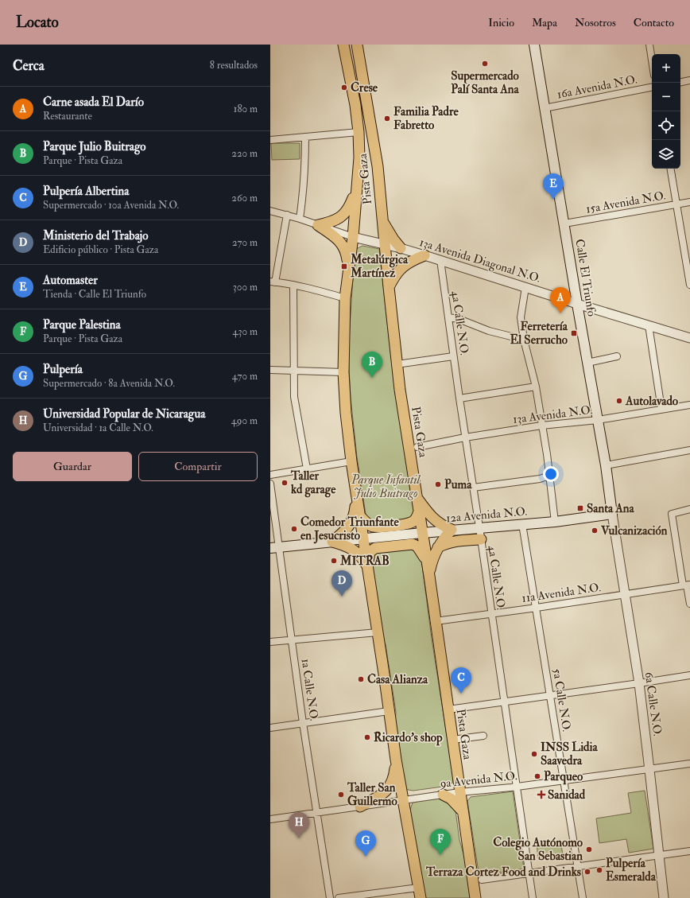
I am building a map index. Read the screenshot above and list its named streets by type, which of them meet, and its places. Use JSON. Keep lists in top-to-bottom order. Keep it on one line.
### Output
{"streets":{"main road":["Pista Gaza","Calle El Triunfo","12a Avenida N.O."],"street":["16a Avenida N.O.","15a Avenida N.O.","13a Avenida Diagonal N.O.","4a Calle N.O.","13a Avenida N.O.","11a Avenida N.O.","1a Calle N.O.","5a Calle N.O.","6a Calle N.O.","9a Avenida N.O."]},"crossings":[["16a Avenida N.O.","Calle El Triunfo"],["Pista Gaza","13a Avenida Diagonal N.O."],["Pista Gaza","12a Avenida N.O."],["Pista Gaza","11a Avenida N.O."],["Pista Gaza","9a Avenida N.O."],["15a Avenida N.O.","Calle El Triunfo"],["13a Avenida Diagonal N.O.","Calle El Triunfo"],["13a Avenida Diagonal N.O.","4a Calle N.O."],["Calle El Triunfo","13a Avenida N.O."],["Calle El Triunfo","12a Avenida N.O."],["Calle El Triunfo","6a Calle N.O."],["4a Calle N.O.","13a Avenida N.O."],["4a Calle N.O.","12a Avenida N.O."],["4a Calle N.O.","11a Avenida N.O."],["4a Calle N.O.","9a Avenida N.O."],["12a Avenida N.O.","1a Calle N.O."],["12a Avenida N.O.","5a Calle N.O."],["12a Avenida N.O.","6a Calle N.O."],["11a Avenida N.O.","5a Calle N.O."],["11a Avenida N.O.","6a Calle N.O."],["1a Calle N.O.","9a Avenida N.O."],["5a Calle N.O.","9a Avenida N.O."],["6a Calle N.O.","9a Avenida N.O."]],"parks":["Parque Infantil Julio Buitrago"],"places":{"other":["Supermercado Palí Santa Ana","Crese","Familia Padre Fabretto","Autolavado","Taller kd garage","Puma","Comedor Triunfante en Jesucristo","Vulcanización","MITRAB","Casa Alianza","Ricardo's shop","INSS Lidia Saavedra","Parqueo","Taller San Guillermo","Colegio Autónomo San Sebastian","Pulpería Esmeralda","Terraza Cortez Food and Drinks"],"transit":["Metalúrgica Martínez","Ferretería El Serrucho","Santa Ana"],"health":["Sanidad"]},"page":{"header":"Locato","nav":["Inicio","Mapa","Nosotros","Contacto"],"heading":["Cerca","8 resultados"],"map_buttons":["+","−"],"list":[{"mark":"A","name":"Carne asada El Darío","note":"Restaurante","value":"180 m"},{"mark":"B","name":"Parque Julio Buitrago","note":"Parque · Pista Gaza","value":"220 m"},{"mark":"C","name":"Pulpería Albertina","note":"Supermercado · 10a Avenida N.O.","value":"260 m"},{"mark":"D","name":"Ministerio del Trabajo","note":"Edificio público · Pista Gaza","value":"270 m"},{"mark":"E","name":"Automaster","note":"Tienda · Calle El Triunfo","value":"300 m"},{"mark":"F","name":"Parque Palestina","note":"Parque · Pista Gaza","value":"430 m"},{"mark":"G","name":"Pulpería","note":"Supermercado · 8a Avenida N.O.","value":"470 m"},{"mark":"H","name":"Universidad Popular de Nicaragua","note":"Universidad · 1a Calle N.O.","value":"490 m"}],"pins":["E","A","B","D","C","H","F","G"],"buttons":["Guardar","Compartir"]}}
